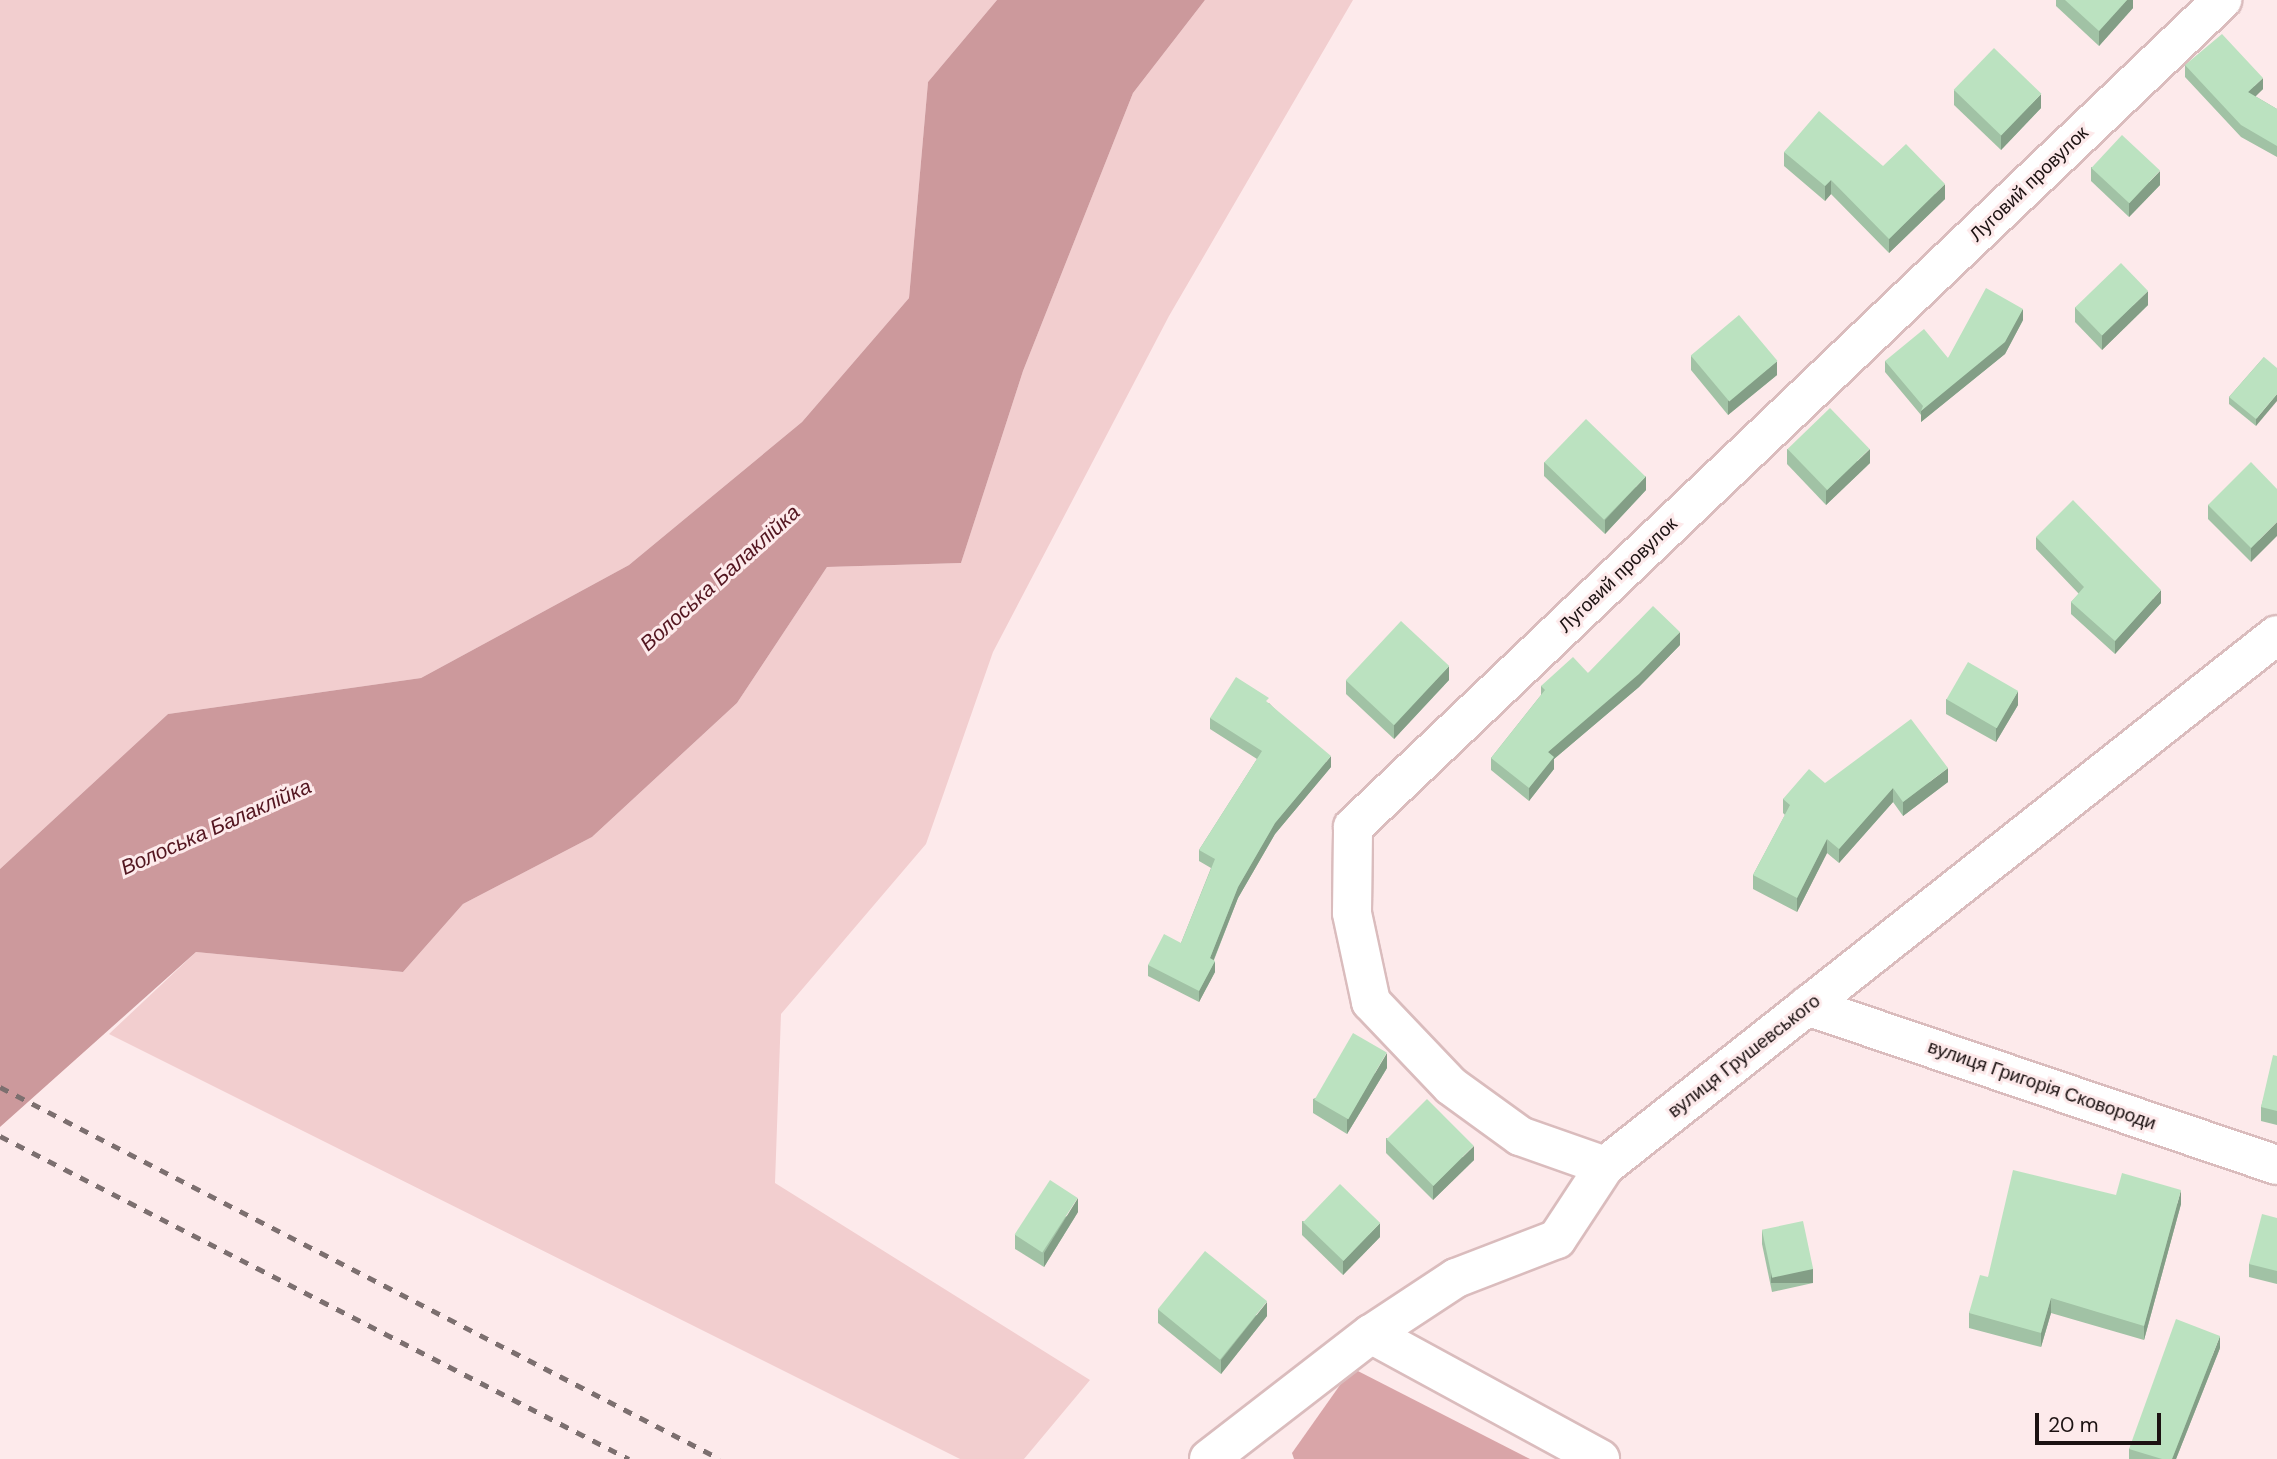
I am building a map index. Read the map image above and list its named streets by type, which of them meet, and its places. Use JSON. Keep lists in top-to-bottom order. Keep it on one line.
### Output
{"streets":{"street":["Луговий провулок","вулиця Грушевського","вулиця Григорія Сковороди"]},"crossings":[["Луговий провулок","вулиця Грушевського"],["вулиця Грушевського","вулиця Григорія Сковороди"]],"water":["Волоська Балаклійка"],"scale_bar":"20 m"}
